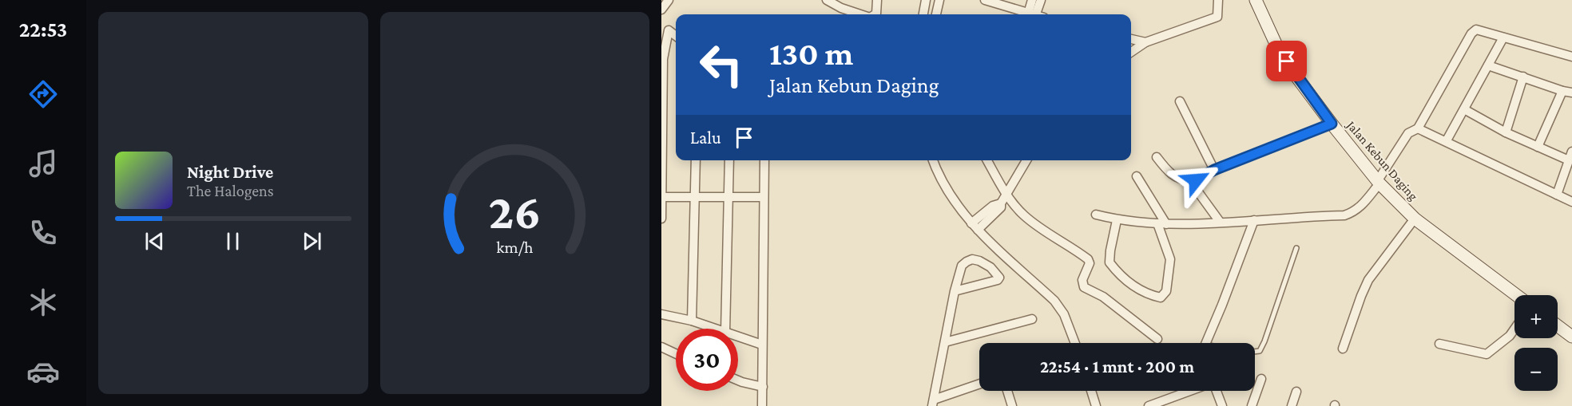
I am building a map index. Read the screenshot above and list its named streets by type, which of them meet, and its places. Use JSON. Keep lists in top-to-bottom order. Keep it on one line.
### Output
{"streets":{"street":["Jalan Kebun Daging"]},"page":{"tabs":"22:53","turn":["130 m","Jalan Kebun Daging"],"then":"Lalu","song":["Night Drive","The Halogens"],"map_buttons":["+","−"],"limit":"30","trip":"22:54 · 1 mnt · 200 m","gauge":["26","km/h"]}}
